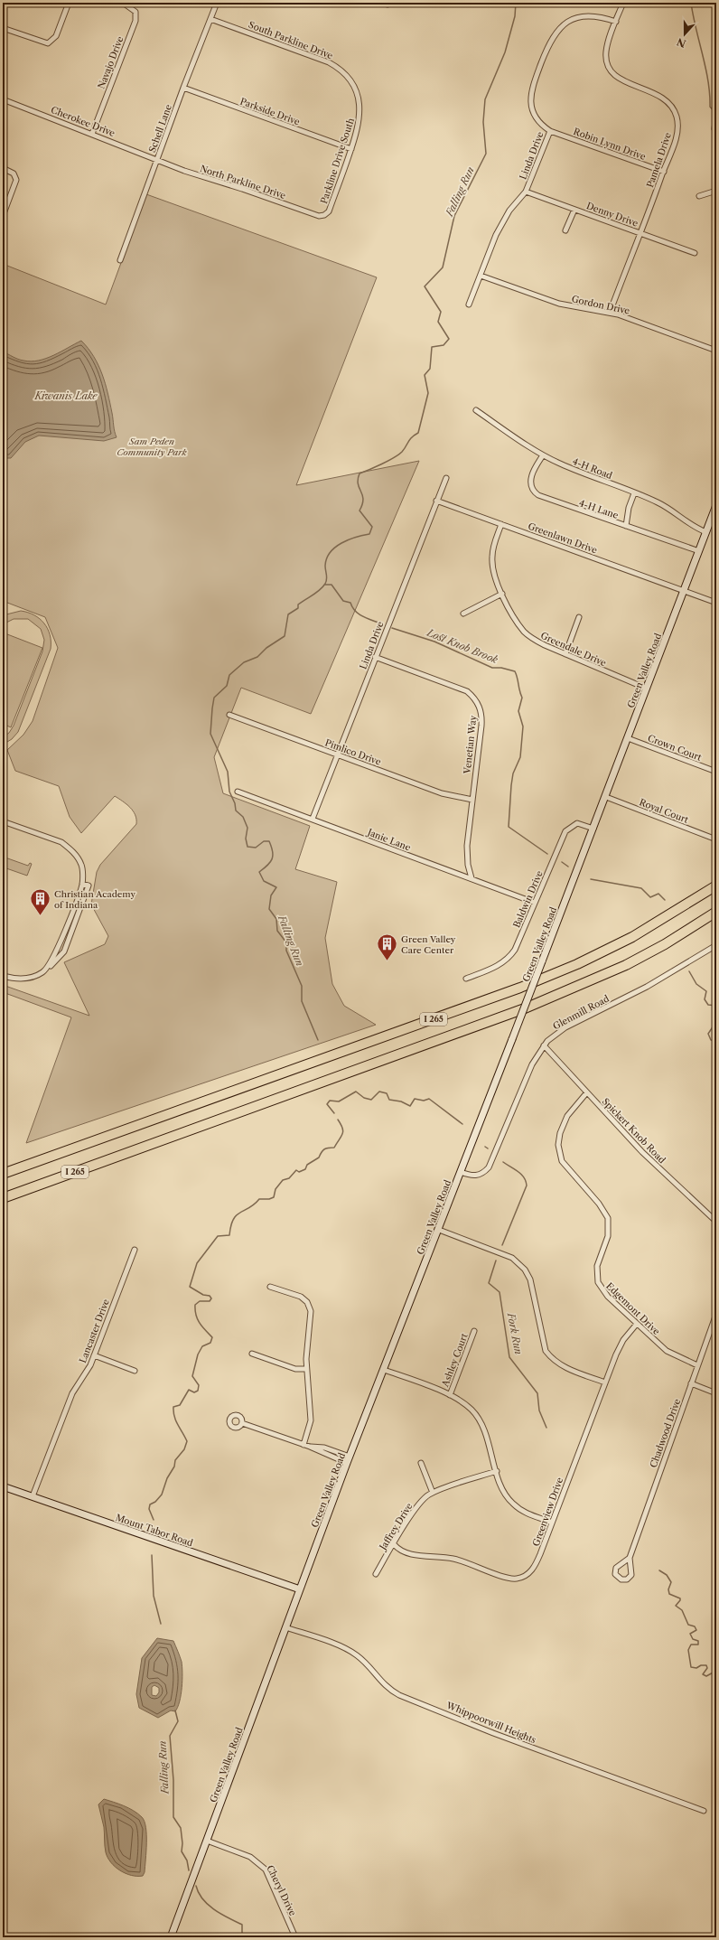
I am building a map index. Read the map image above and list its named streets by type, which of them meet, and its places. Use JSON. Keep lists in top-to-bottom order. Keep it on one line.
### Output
{"streets":{"highway":["I 265"],"street":["South Parkline Drive","Navajo Drive","Parkside Drive","Cherokee Drive","Schell Lane","Robin Lynn Drive","Linda Drive","Pamela Drive","Parkline Drive South","North Parkline Drive","Denny Drive","Gordon Drive","4-H Road","4-H Lane","Greenlawn Drive","Greendale Drive","Green Valley Road","Venetian Way","Crown Court","Pimlico Drive","Royal Court","Janie Lane","Baldwin Drive","Glenmill Road","Spickert Knob Road","Edgemont Drive","Lancaster Drive","Ashley Court","Chadwood Drive","Greenview Drive","Jaffrey Drive","Mount Tabor Road","Whippoorwill Heights","Cheryl Drive"]},"crossings":[["South Parkline Drive","Schell Lane"],["South Parkline Drive","Parkline Drive South"],["Navajo Drive","Cherokee Drive"],["Parkside Drive","Schell Lane"],["Parkside Drive","Parkline Drive South"],["Cherokee Drive","Schell Lane"],["Cherokee Drive","North Parkline Drive"],["Schell Lane","North Parkline Drive"],["Robin Lynn Drive","Linda Drive"],["Robin Lynn Drive","Pamela Drive"],["Linda Drive","Pamela Drive"],["Linda Drive","Denny Drive"],["Linda Drive","Gordon Drive"],["Linda Drive","Greenlawn Drive"],["Linda Drive","Venetian Way"],["Linda Drive","Pimlico Drive"],["Linda Drive","Janie Lane"],["Pamela Drive","Denny Drive"],["Pamela Drive","Gordon Drive"],["Parkline Drive South","North Parkline Drive"],["4-H Road","4-H Lane"],["4-H Road","Green Valley Road"],["4-H Lane","Green Valley Road"],["Greenlawn Drive","Greendale Drive"],["Greenlawn Drive","Green Valley Road"],["Greendale Drive","Green Valley Road"],["Green Valley Road","Crown Court"],["Green Valley Road","Royal Court"],["Green Valley Road","Baldwin Drive"],["Green Valley Road","Glenmill Road"],["Green Valley Road","Mount Tabor Road"],["Green Valley Road","Whippoorwill Heights"],["Green Valley Road","Cheryl Drive"],["Venetian Way","Pimlico Drive"],["Venetian Way","Janie Lane"],["Janie Lane","Baldwin Drive"],["Glenmill Road","Spickert Knob Road"],["Spickert Knob Road","Edgemont Drive"],["Edgemont Drive","Chadwood Drive"],["Edgemont Drive","Greenview Drive"],["Lancaster Drive","Mount Tabor Road"],["Greenview Drive","Jaffrey Drive"]],"water":["Falling Run","Kiwanis Lake","Lost Knob Brook","Fork Run"],"parks":["Sam Peden Community Park"],"places":{"building":["Christian Academy of Indiana","Green Valley Care Center"]},"north":"bottom"}
